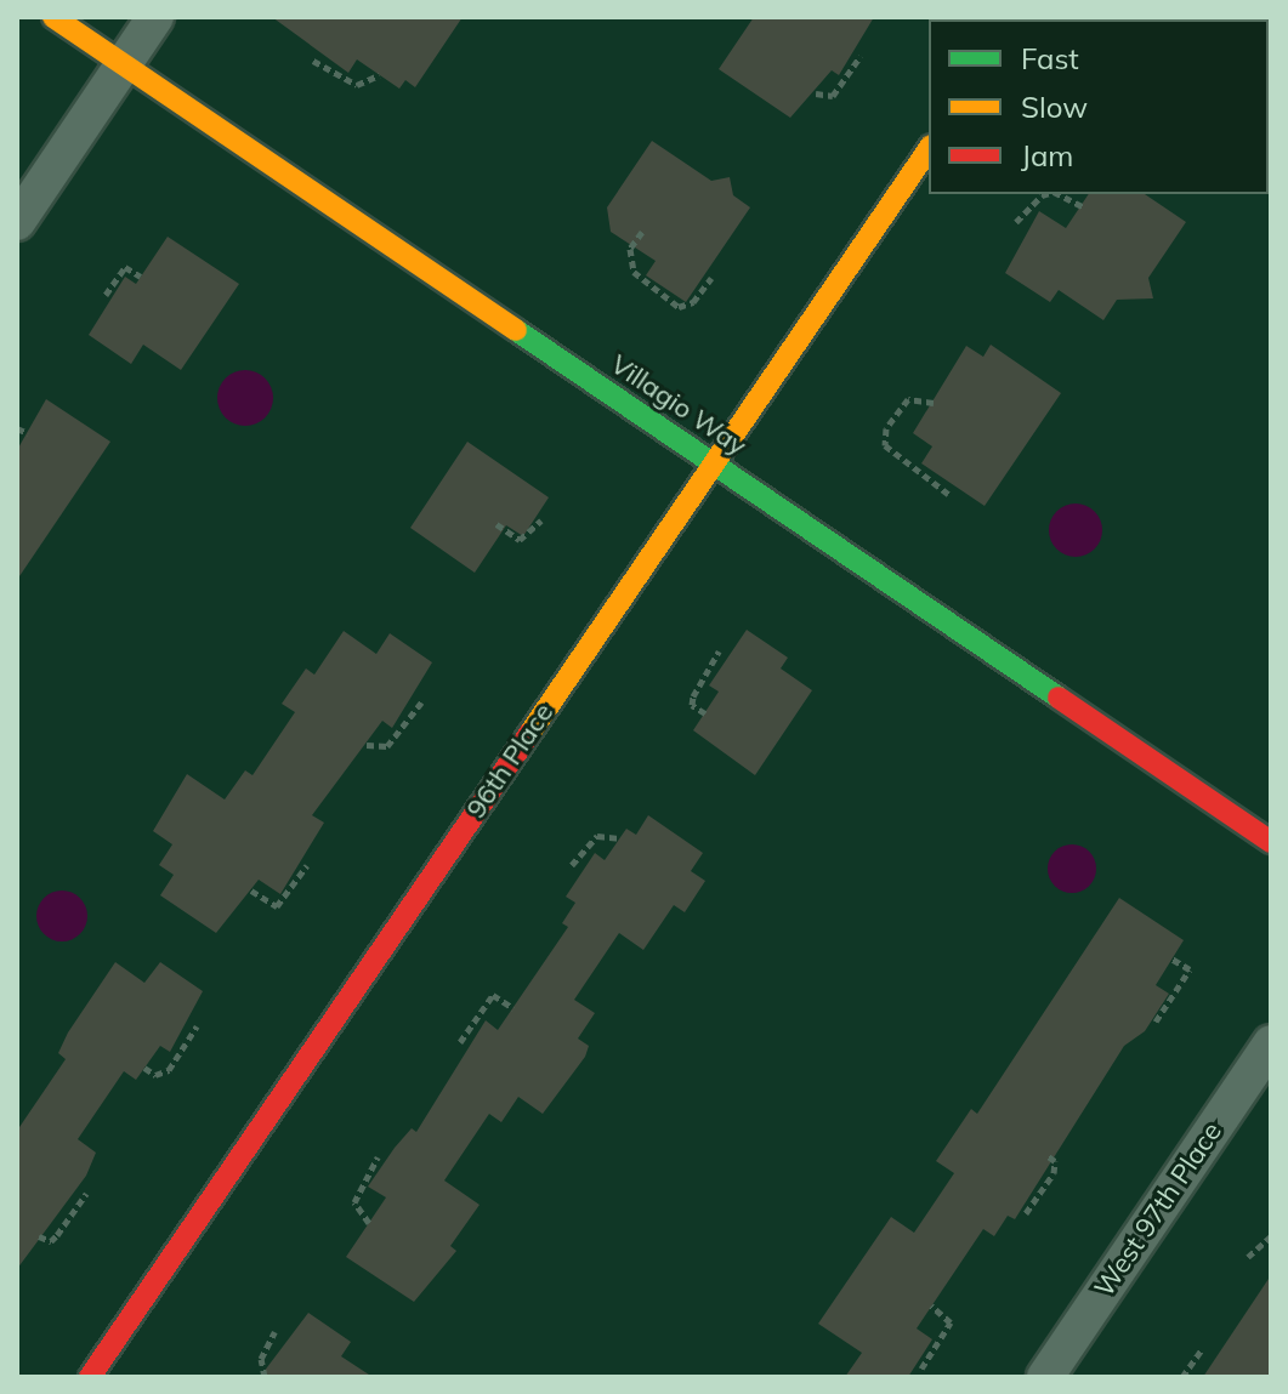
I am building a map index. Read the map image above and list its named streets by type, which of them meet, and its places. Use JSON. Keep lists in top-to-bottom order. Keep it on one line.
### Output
{"streets":{"street":["Villagio Way","96th Place","West 97th Place"]},"crossings":[["Villagio Way","96th Place"]],"legend":["Fast","Slow","Jam"]}
